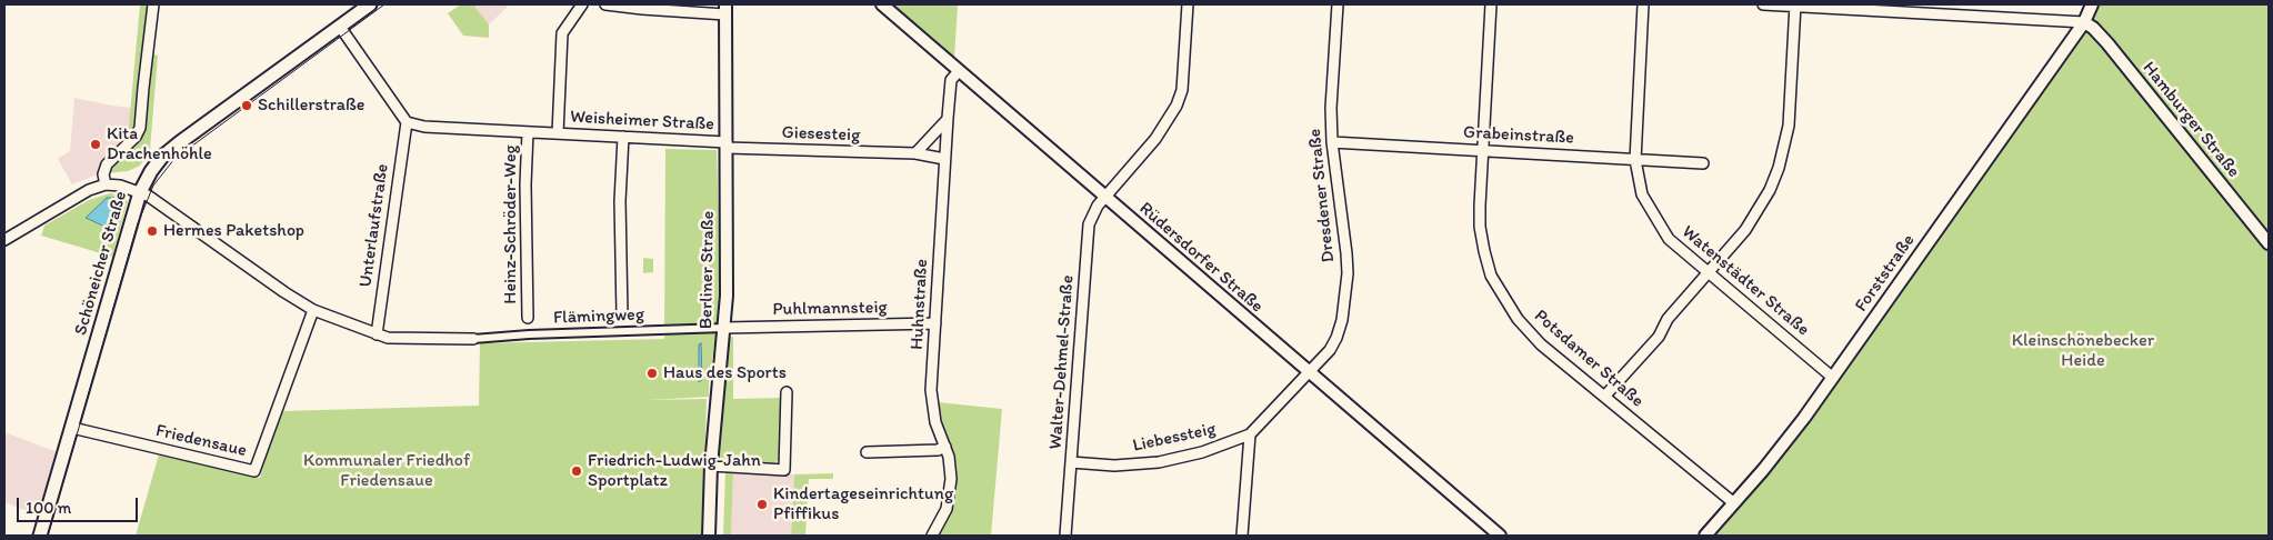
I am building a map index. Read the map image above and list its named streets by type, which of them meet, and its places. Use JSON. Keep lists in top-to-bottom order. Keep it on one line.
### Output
{"streets":{"main road":["Schöneicher Straße"],"street":["Hamburger Straße","Weisheimer Straße","Giesesteig","Grabeinstraße","Dresdener Straße","Heinz-Schröder-Weg","Unterlaufstraße","Rüdersdorfer Straße","Berliner Straße","Forststraße","Watenstädter Straße","Huhnstraße","Puhlmannsteig","Flämingweg","Potsdamer Straße","Walter-Dehmel-Straße","Liebessteig","Friedensaue"]},"crossings":[["Hamburger Straße","Forststraße"],["Weisheimer Straße","Giesesteig"],["Weisheimer Straße","Heinz-Schröder-Weg"],["Weisheimer Straße","Unterlaufstraße"],["Weisheimer Straße","Berliner Straße"],["Giesesteig","Berliner Straße"],["Giesesteig","Huhnstraße"],["Grabeinstraße","Dresdener Straße"],["Grabeinstraße","Watenstädter Straße"],["Grabeinstraße","Potsdamer Straße"],["Dresdener Straße","Rüdersdorfer Straße"],["Dresdener Straße","Liebessteig"],["Rüdersdorfer Straße","Huhnstraße"],["Rüdersdorfer Straße","Walter-Dehmel-Straße"],["Schöneicher Straße","Friedensaue"],["Berliner Straße","Puhlmannsteig"],["Berliner Straße","Flämingweg"],["Forststraße","Watenstädter Straße"],["Forststraße","Potsdamer Straße"],["Huhnstraße","Puhlmannsteig"],["Puhlmannsteig","Flämingweg"],["Walter-Dehmel-Straße","Liebessteig"]],"parks":["Kleinschönebecker Heide","Kommunaler Friedhof Friedensaue"],"places":["Schillerstraße","Kita Drachenhöhle","Hermes Paketshop","Haus des Sports","Friedrich-Ludwig-Jahn Sportplatz","Kindertageseinrichtung Pfiffikus"],"scale_bar":"100 m"}
